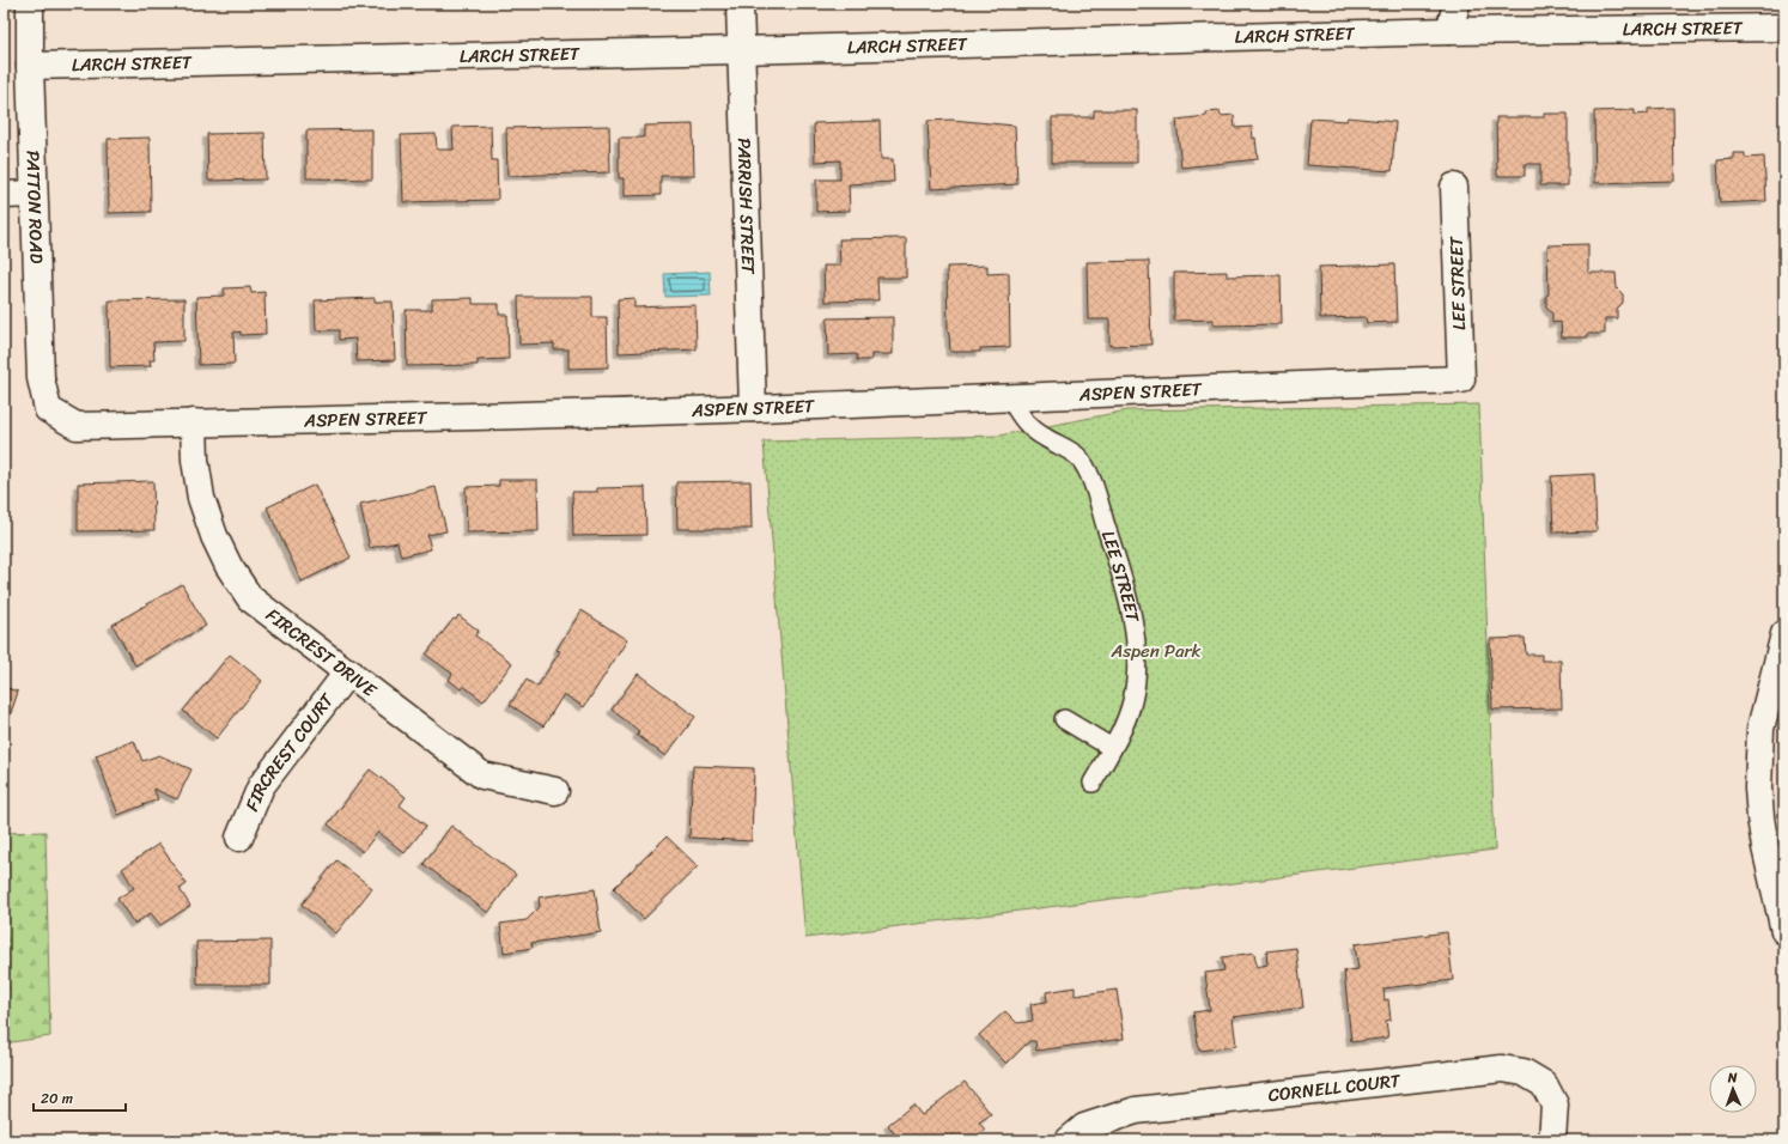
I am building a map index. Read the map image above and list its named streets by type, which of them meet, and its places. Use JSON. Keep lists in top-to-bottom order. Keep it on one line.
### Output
{"streets":{"street":["LARCH STREET","PARRISH STREET","PATTON ROAD","LEE STREET","ASPEN STREET","FIRCREST DRIVE","FIRCREST COURT","CORNELL COURT"]},"crossings":[["LARCH STREET","PARRISH STREET"],["LARCH STREET","PATTON ROAD"],["PARRISH STREET","ASPEN STREET"],["PATTON ROAD","ASPEN STREET"],["LEE STREET","ASPEN STREET"],["ASPEN STREET","FIRCREST DRIVE"],["FIRCREST DRIVE","FIRCREST COURT"]],"parks":["Aspen Park"],"scale_bar":"20 m","north":"top"}
